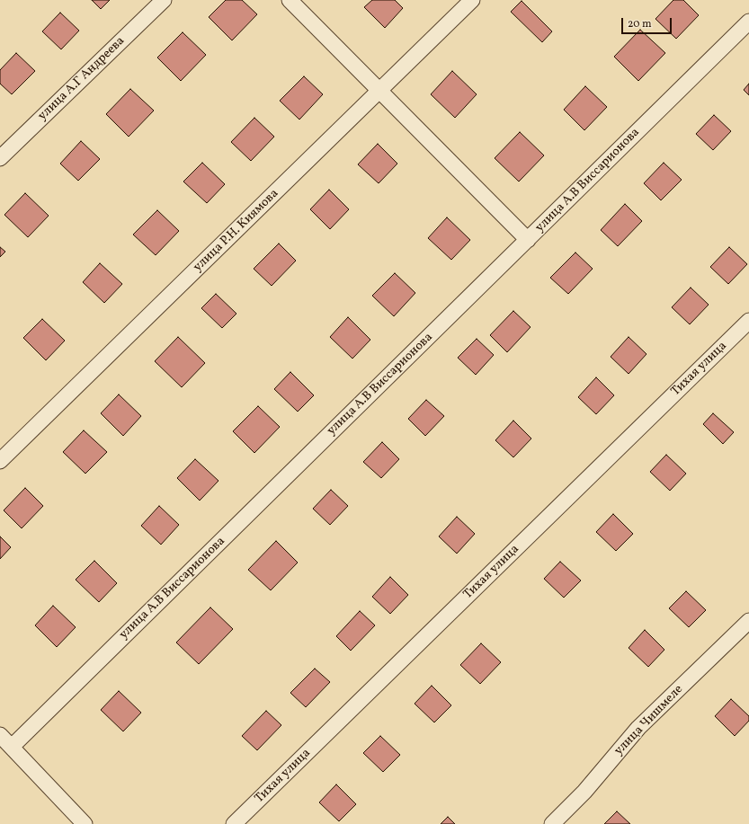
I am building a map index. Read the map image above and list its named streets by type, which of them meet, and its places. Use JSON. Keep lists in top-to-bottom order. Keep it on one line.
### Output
{"streets":{"street":["улица А.Г Андреева","улица А.В Виссарионова","улица Р.Н. Киямова","Тихая улица","улица Чишмеле"]},"scale_bar":"20 m"}
